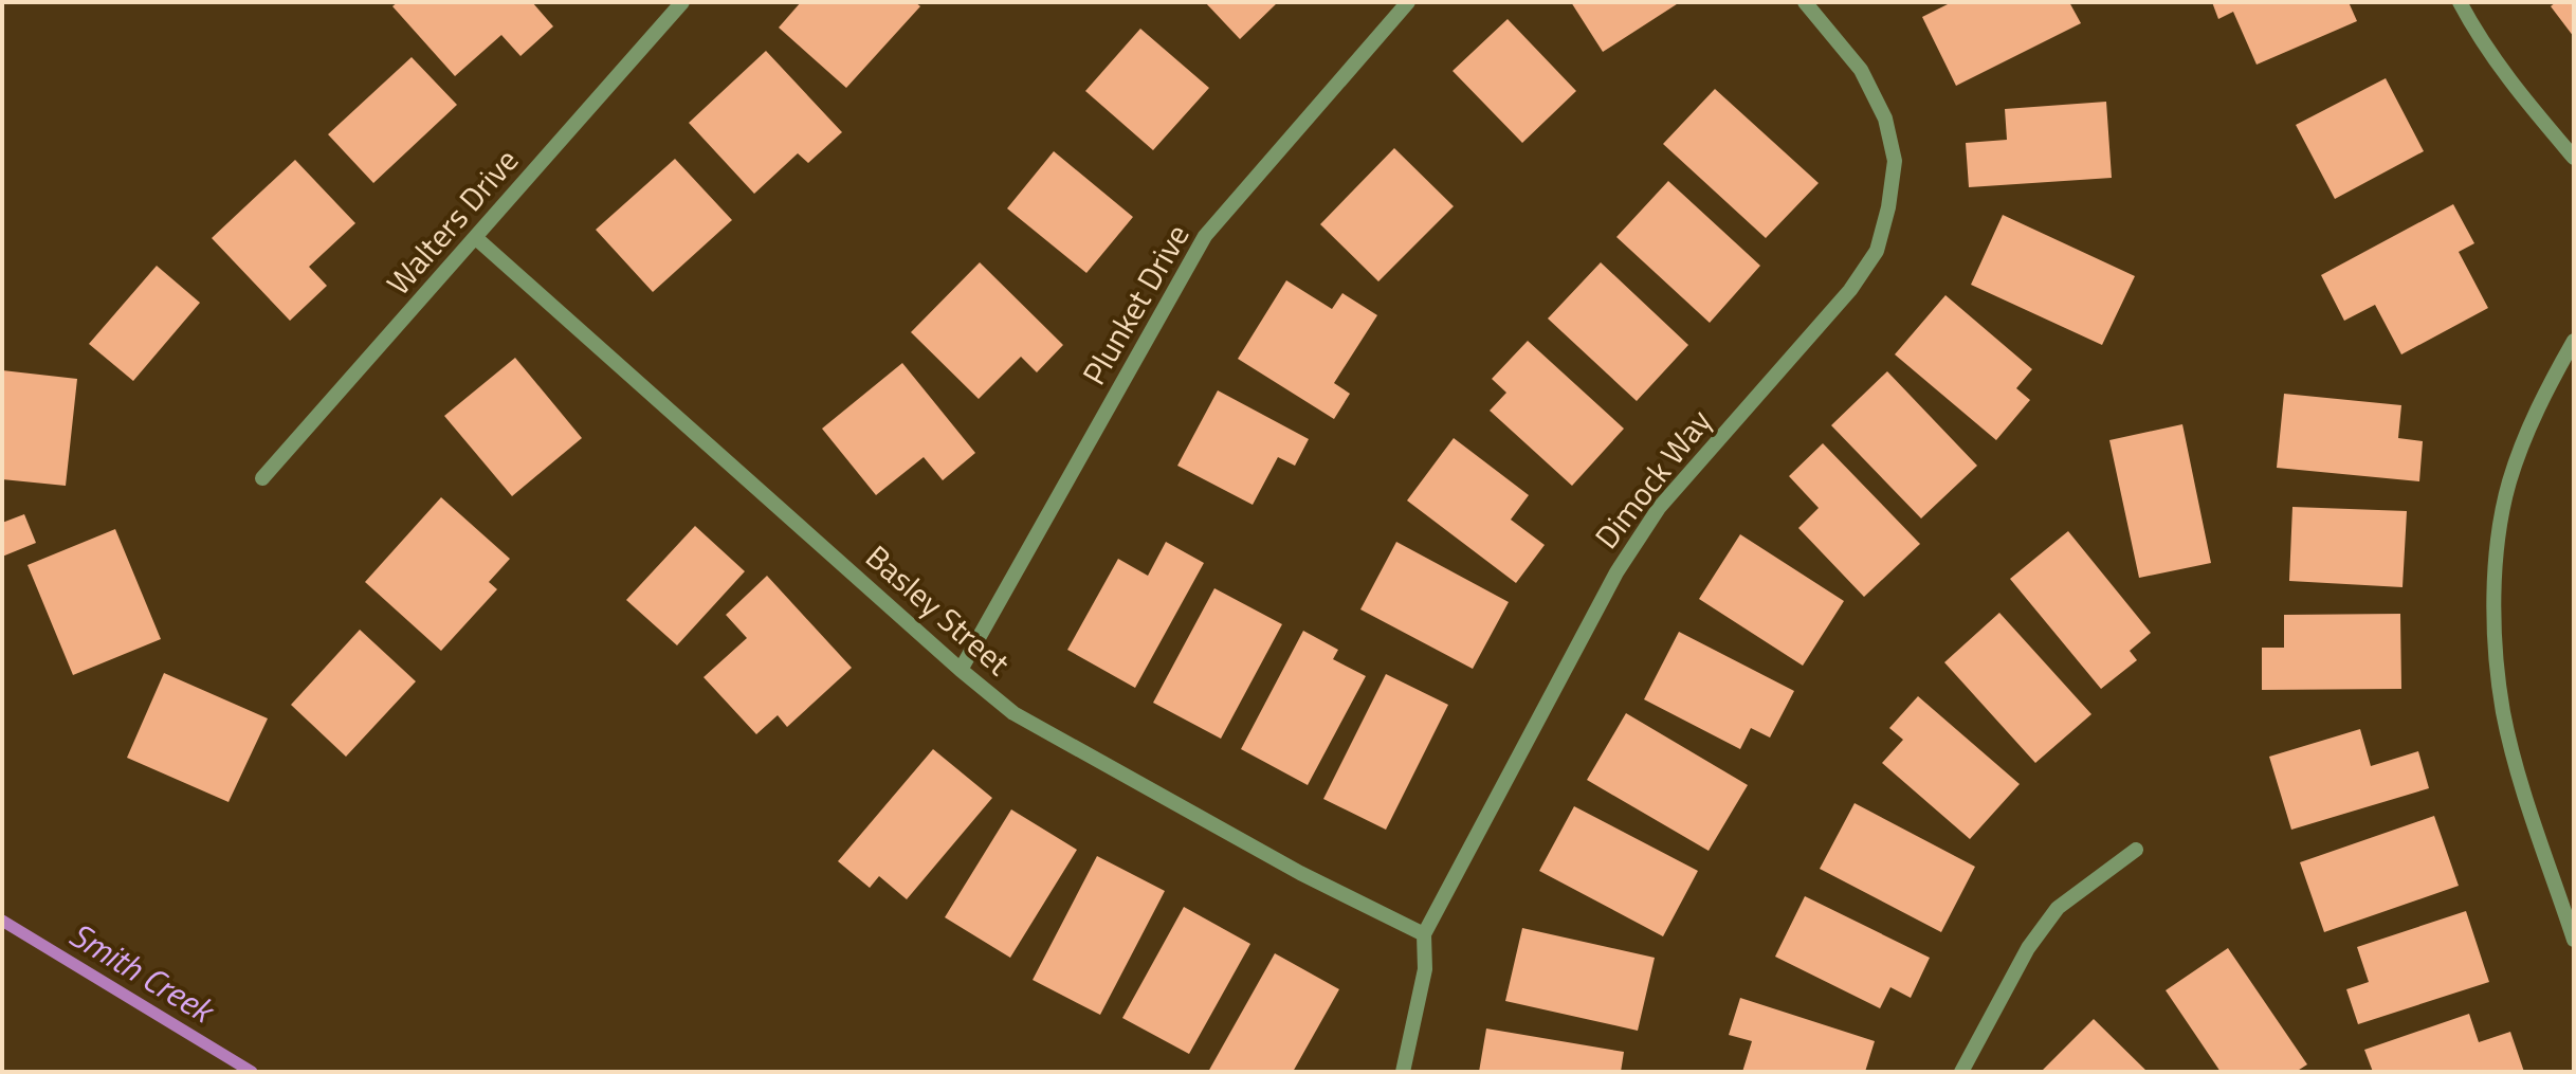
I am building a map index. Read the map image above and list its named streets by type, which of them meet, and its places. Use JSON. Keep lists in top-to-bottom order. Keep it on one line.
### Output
{"streets":{"street":["Walters Drive","Plunket Drive","Dimock Way","Basley Street"]},"crossings":[["Walters Drive","Basley Street"],["Plunket Drive","Basley Street"],["Dimock Way","Basley Street"]],"water":["Smith Creek"]}
